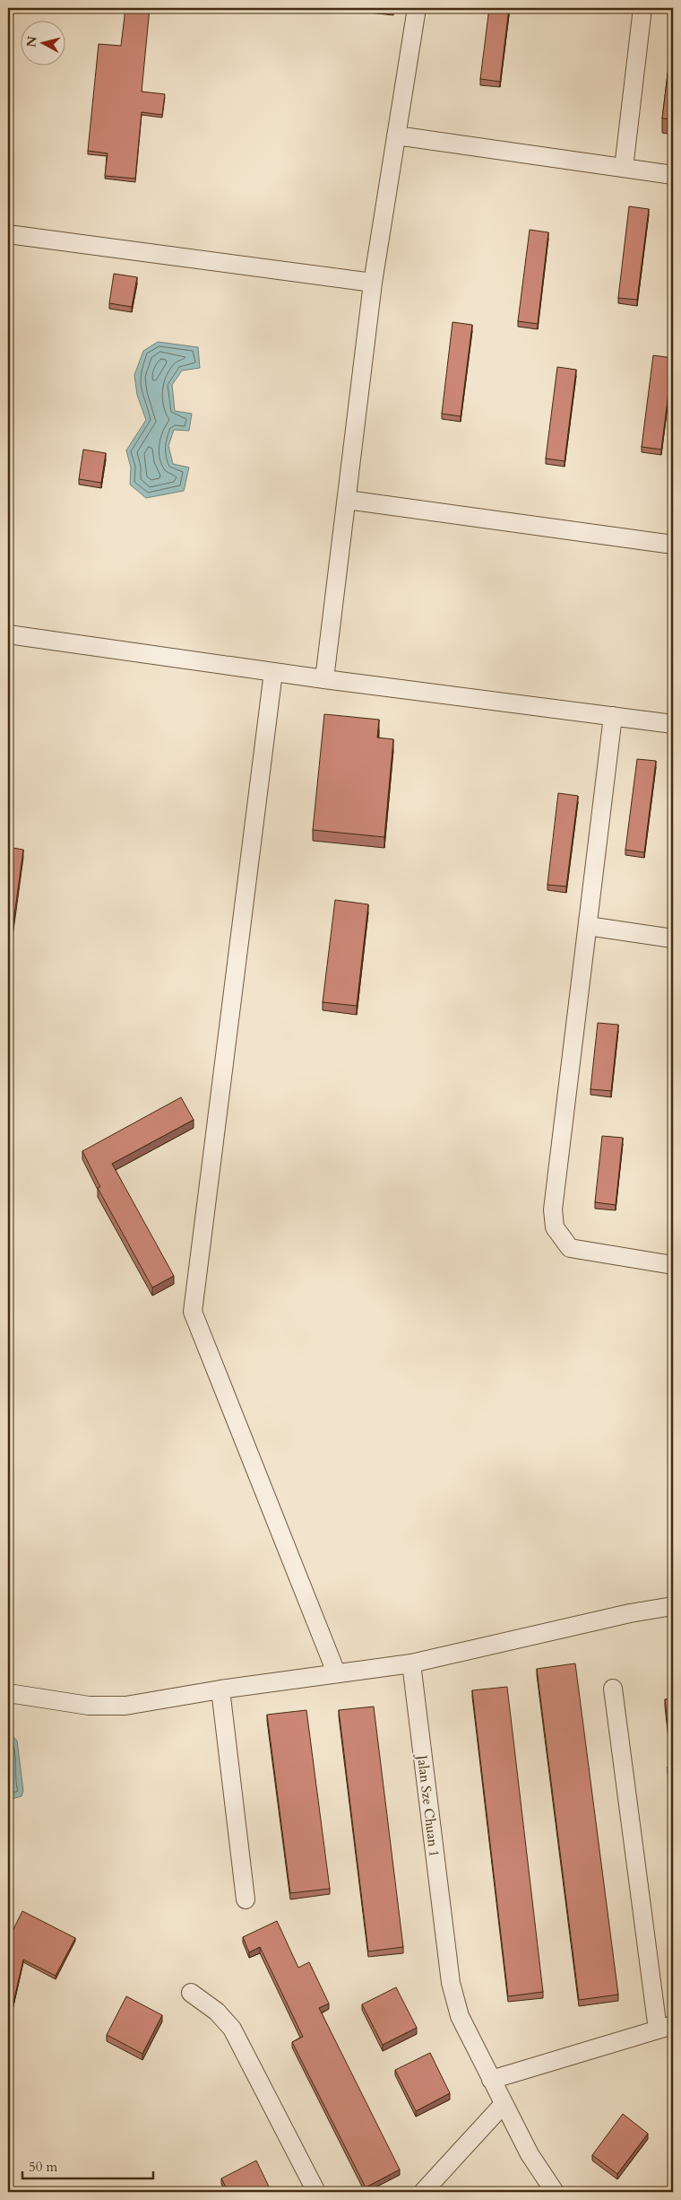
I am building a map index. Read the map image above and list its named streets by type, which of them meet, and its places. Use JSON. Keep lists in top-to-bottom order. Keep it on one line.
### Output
{"streets":{"street":["Jalan Sze Chuan 1"]},"scale_bar":"50 m","north":"left"}
